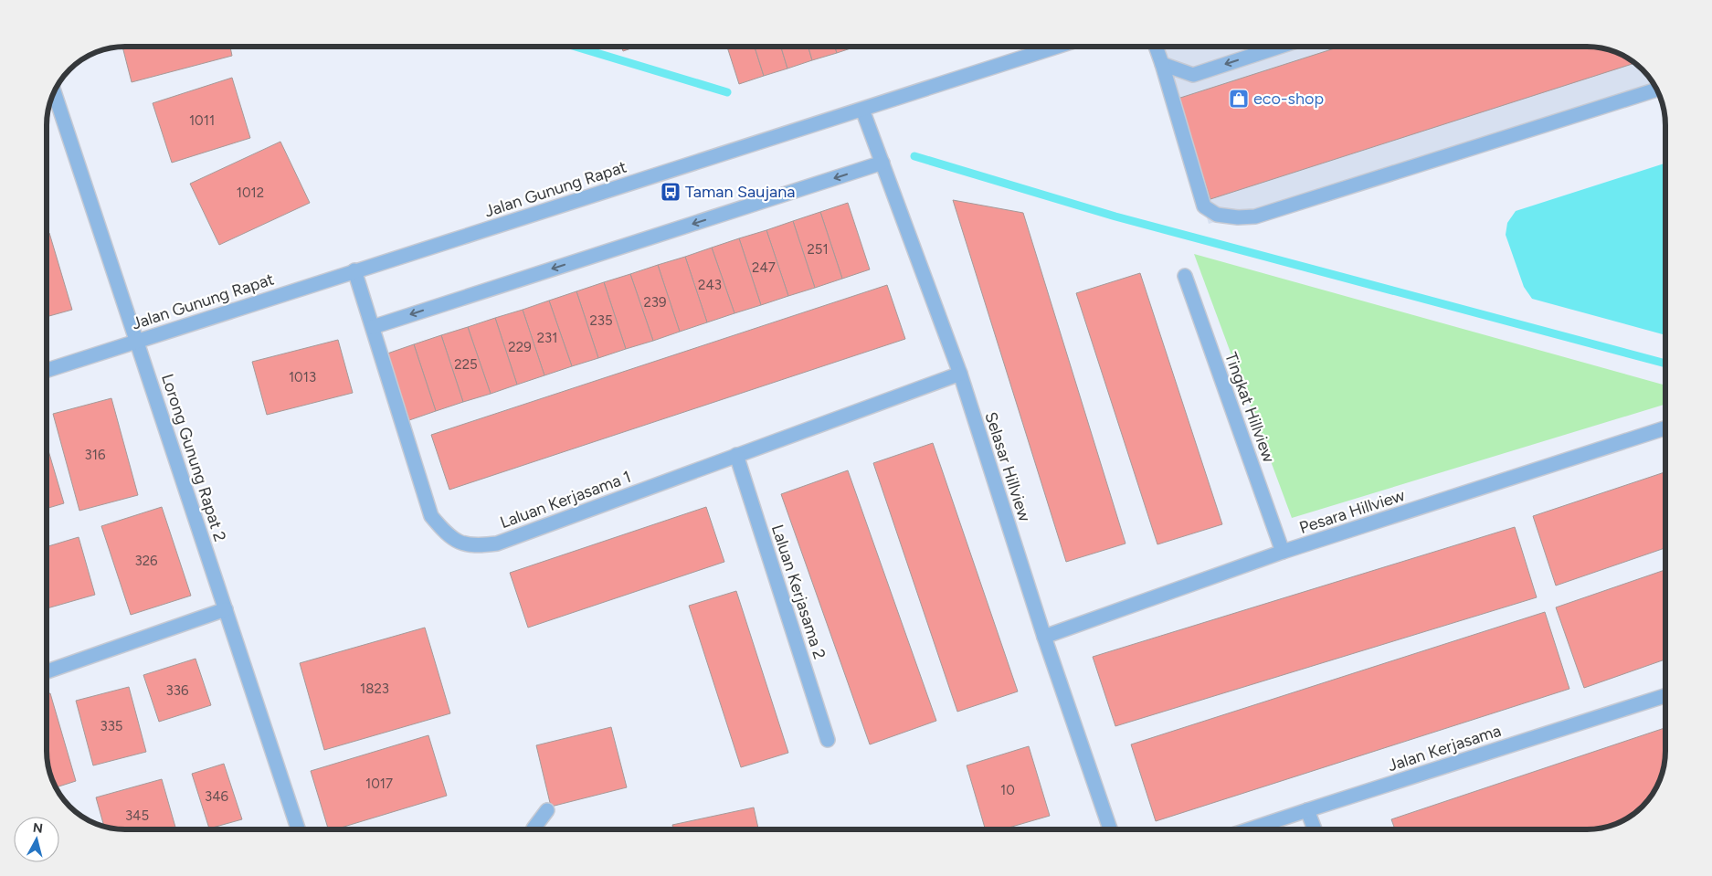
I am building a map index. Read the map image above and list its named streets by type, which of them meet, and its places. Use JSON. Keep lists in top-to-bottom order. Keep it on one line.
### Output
{"streets":{"street":["Jalan Gunung Rapat","Tingkat Hillview","Lorong Gunung Rapat 2","Selasar Hillview","Laluan Kerjasama 1","Pesara Hillview","Laluan Kerjasama 2","Jalan Kerjasama"]},"crossings":[["Jalan Gunung Rapat","Lorong Gunung Rapat 2"],["Jalan Gunung Rapat","Selasar Hillview"],["Jalan Gunung Rapat","Laluan Kerjasama 1"],["Tingkat Hillview","Pesara Hillview"],["Selasar Hillview","Laluan Kerjasama 1"],["Selasar Hillview","Pesara Hillview"],["Laluan Kerjasama 1","Laluan Kerjasama 2"]],"places":{"shop":["eco-shop"],"bus stop":["Taman Saujana"]},"house_numbers":["1011","1012","251","247","243","239","235","231","229","225","1013","316","326","1823","336","335","1017","10","346","345"],"north":"top"}
